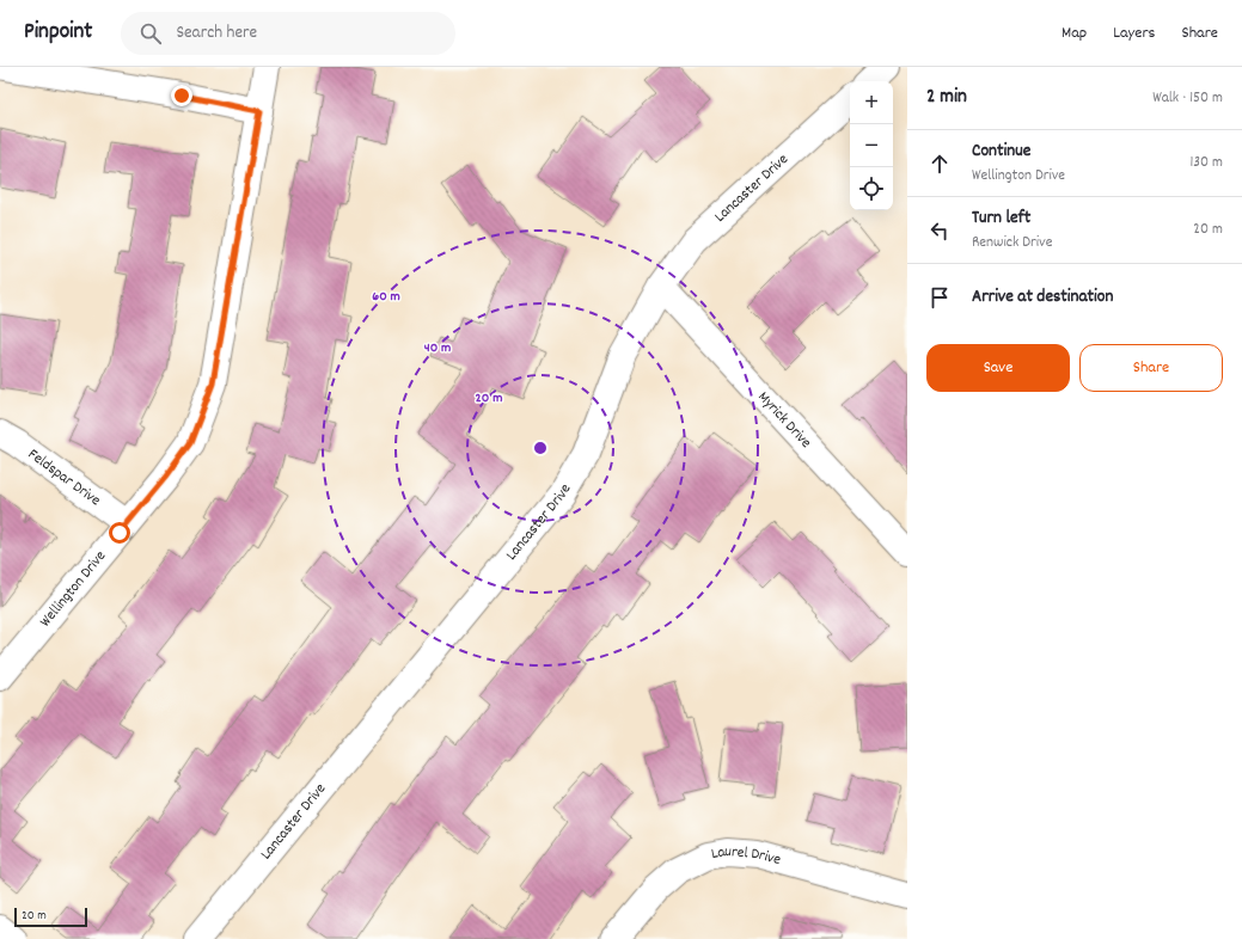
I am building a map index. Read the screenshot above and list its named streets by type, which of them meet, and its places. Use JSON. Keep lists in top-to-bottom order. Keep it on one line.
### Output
{"streets":{"street":["Lancaster Drive","Myrick Drive","Feldspar Drive","Wellington Drive","Laurel Drive"]},"crossings":[["Lancaster Drive","Myrick Drive"],["Feldspar Drive","Wellington Drive"]],"scale_bar":"20 m","page":{"header":"Pinpoint","search":"Search here","nav":["Map","Layers","Share"],"heading":["2 min","Walk · 150 m"],"map_buttons":["+","−"],"list":[["Continue","Wellington Drive","130 m"],["Turn left","Renwick Drive","20 m"],"Arrive at destination"],"buttons":["Save","Share"],"scale":"20 m"},"rings":["60 m","40 m","20 m"]}
